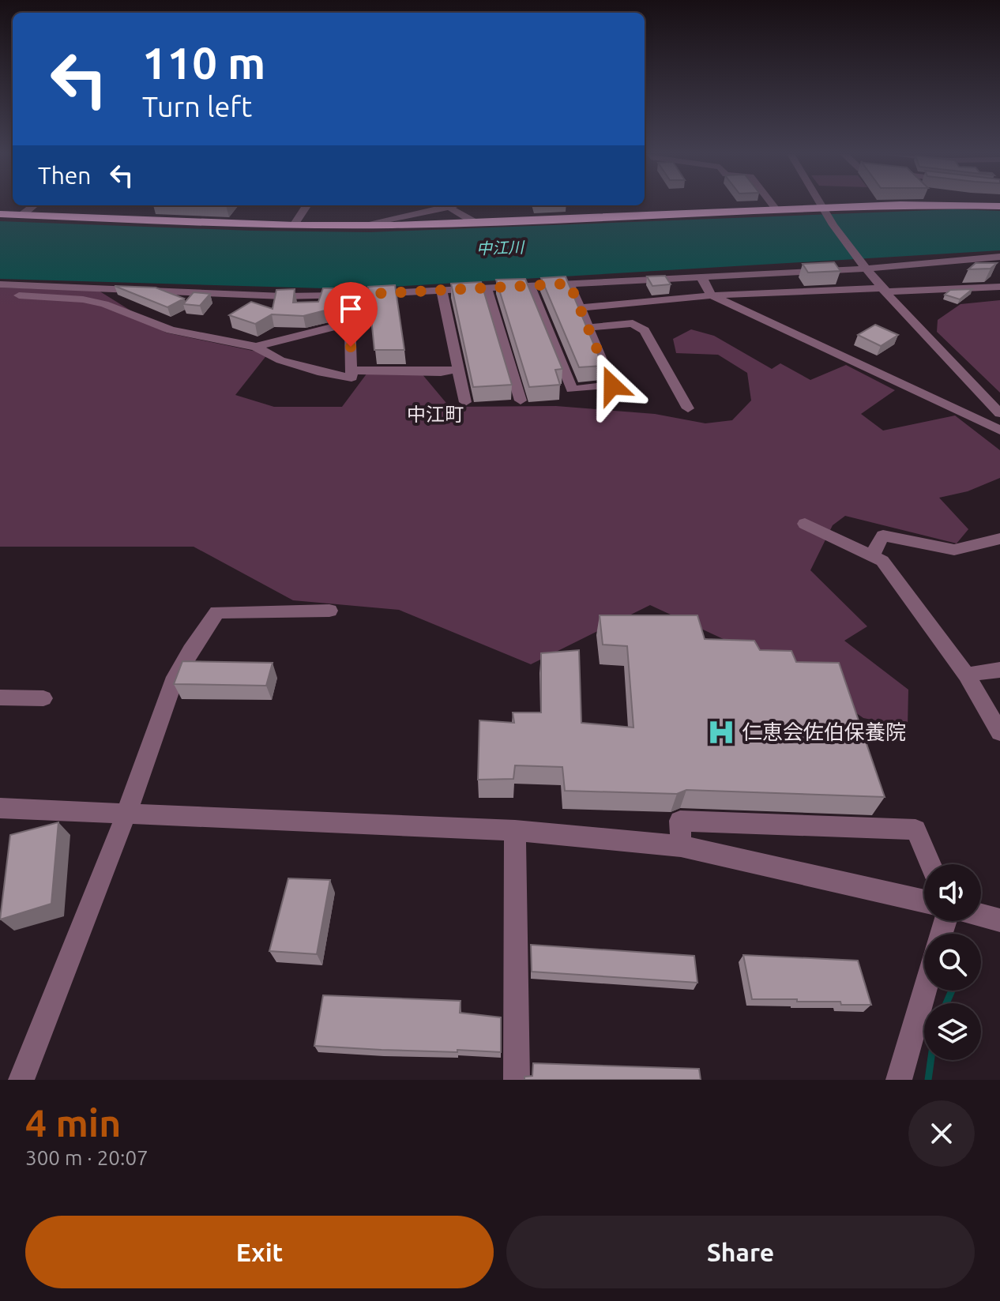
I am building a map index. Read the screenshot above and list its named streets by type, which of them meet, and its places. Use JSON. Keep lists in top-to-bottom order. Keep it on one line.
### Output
{"districts":["中江町"],"water":["中江川"],"places":{"hospital":["仁恵会佐伯保養院"]},"page":{"turn":["110 m","Turn left"],"then":"Then","heading":["4 min","300 m · 20:07"],"buttons":["Exit","Share"]}}
